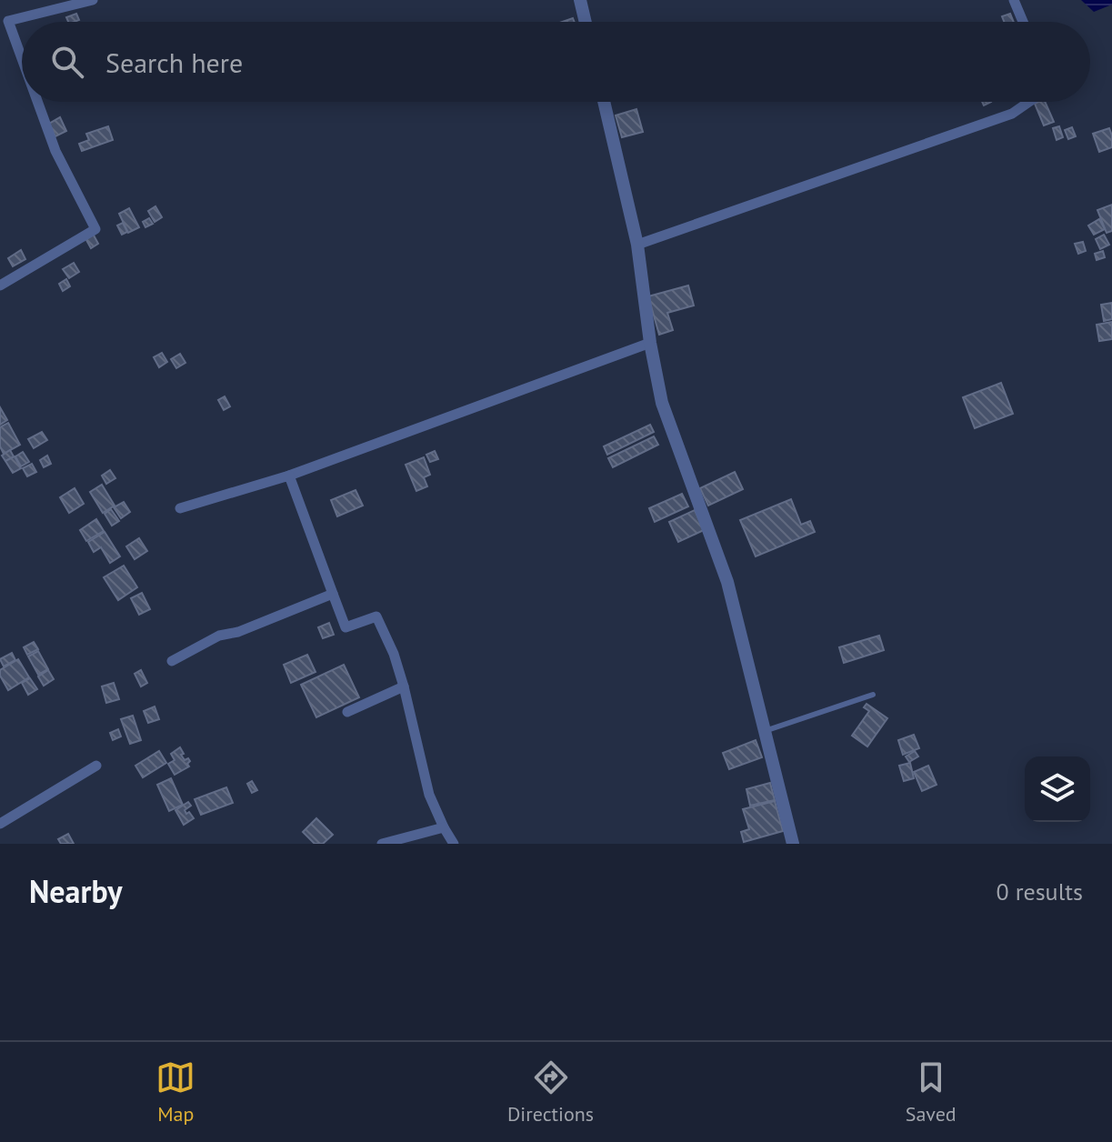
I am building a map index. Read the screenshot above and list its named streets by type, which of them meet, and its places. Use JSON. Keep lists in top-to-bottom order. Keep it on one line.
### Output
{"page":{"search":"Search here","heading":["Nearby","0 results"],"nav":["Map","Directions","Saved"]}}
